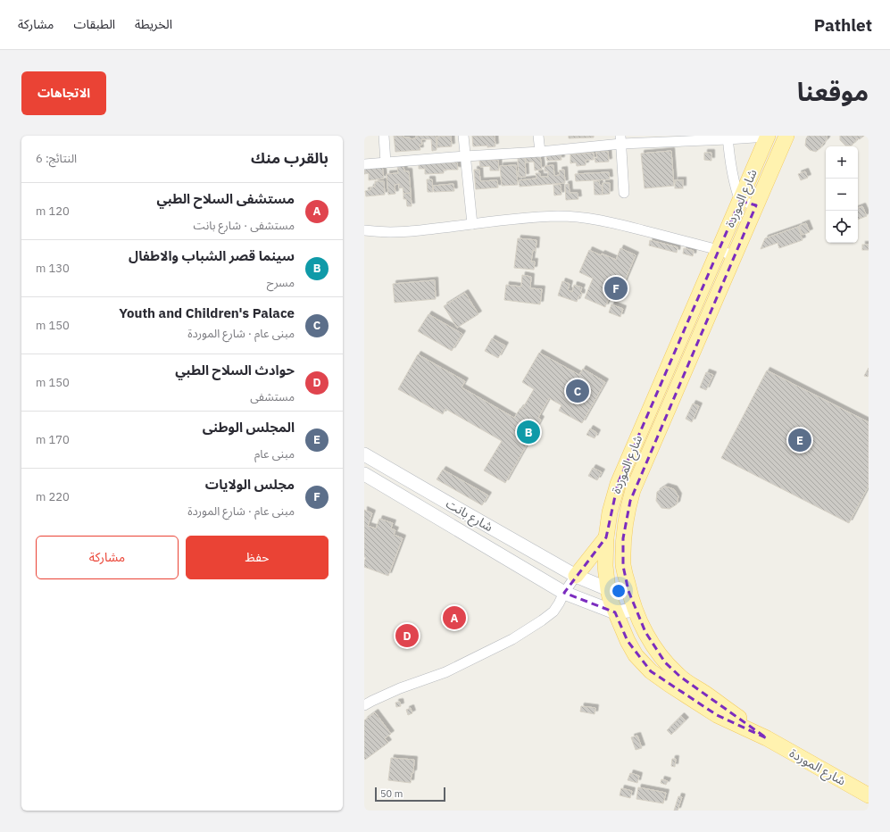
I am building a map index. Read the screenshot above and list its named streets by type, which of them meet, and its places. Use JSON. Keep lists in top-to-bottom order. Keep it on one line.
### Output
{"streets":{"main road":["شارع الموردة","شارع بانت"]},"crossings":[["شارع الموردة","شارع بانت"]],"scale_bar":"50 m","page":{"header":"Pathlet","nav":["الخريطة","الطبقات","مشاركة"],"title":"موقعنا","buttons":["الاتجاهات",["حفظ","مشاركة"]],"heading":["بالقرب منك","النتائج: 6"],"map_buttons":["+","−"],"list":[{"mark":"A","name":"مستشفى السلاح الطبي","note":"مستشفى · شارع بانت","value":"120 m"},{"mark":"B","name":"سينما قصر الشباب والاطفال","note":"مسرح","value":"130 m"},{"mark":"C","name":"Youth and Children's Palace","note":"مبنى عام · شارع الموردة","value":"150 m"},{"mark":"D","name":"حوادث السلاح الطبي","note":"مستشفى","value":"150 m"},{"mark":"E","name":"المجلس الوطنى","note":"مبنى عام","value":"170 m"},{"mark":"F","name":"مجلس الولايات","note":"مبنى عام · شارع الموردة","value":"220 m"}],"pins":["F","C","B","E","A","D"],"scale":"50 m"}}
